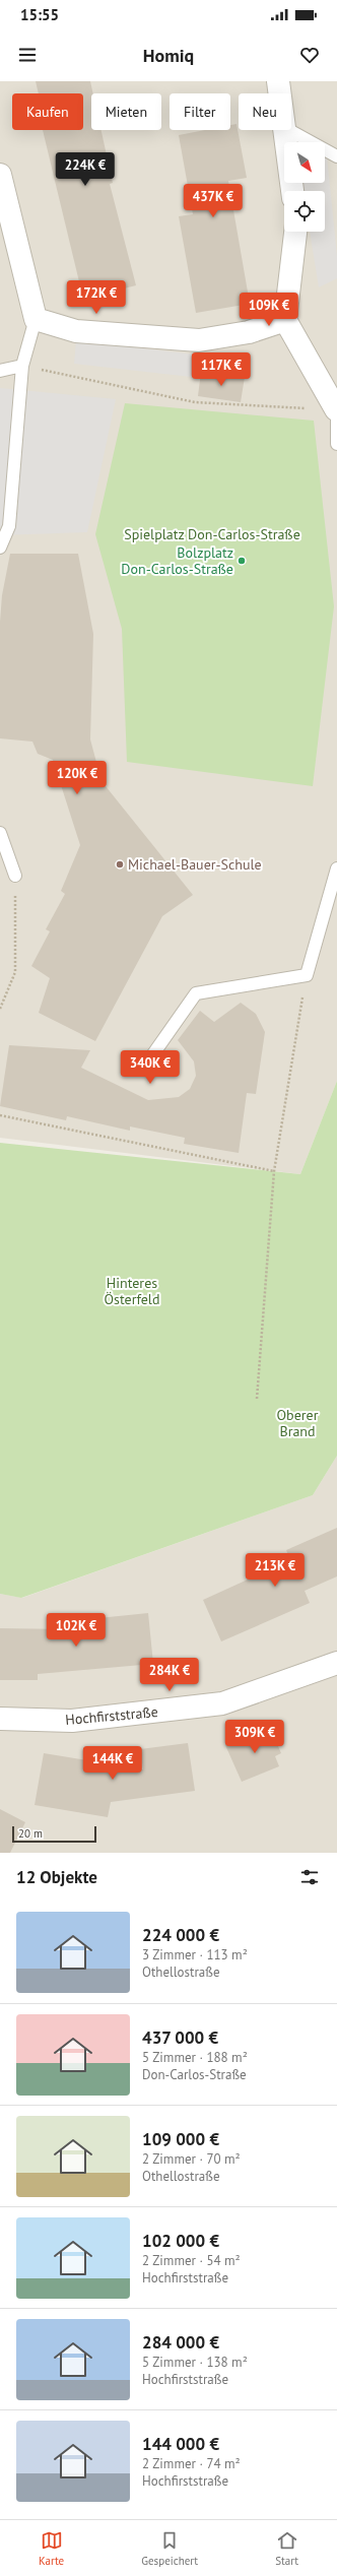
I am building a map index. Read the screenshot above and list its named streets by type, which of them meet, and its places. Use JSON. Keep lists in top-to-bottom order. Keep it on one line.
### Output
{"streets":{"street":["Hochfirststraße"]},"parks":["Spielplatz Don-Carlos-Straße","Hinteres Österfeld","Oberer Brand"],"places":["Bolzplatz Don-Carlos-Straße","Michael-Bauer-Schule"],"scale_bar":"20 m","north":"bottom right","page":{"status":"15:55","header":"Homiq","chip":["Kaufen","Mieten","Filter","Neu"],"price":["224K €","437K €","172K €","109K €","117K €","120K €","340K €","213K €","102K €","284K €","309K €","144K €"],"scale":"20 m","heading":"12 Objekte","list":[{"name":"224 000 €","note":"3 Zimmer · 113 m² · Othellostraße"},{"name":"437 000 €","note":"5 Zimmer · 188 m² · Don-Carlos-Straße"},{"name":"109 000 €","note":"2 Zimmer · 70 m² · Othellostraße"},{"name":"102 000 €","note":"2 Zimmer · 54 m² · Hochfirststraße"},{"name":"284 000 €","note":"5 Zimmer · 138 m² · Hochfirststraße"},{"name":"144 000 €","note":"2 Zimmer · 74 m² · Hochfirststraße"}],"tabs":["Karte","Gespeichert","Start"]}}
